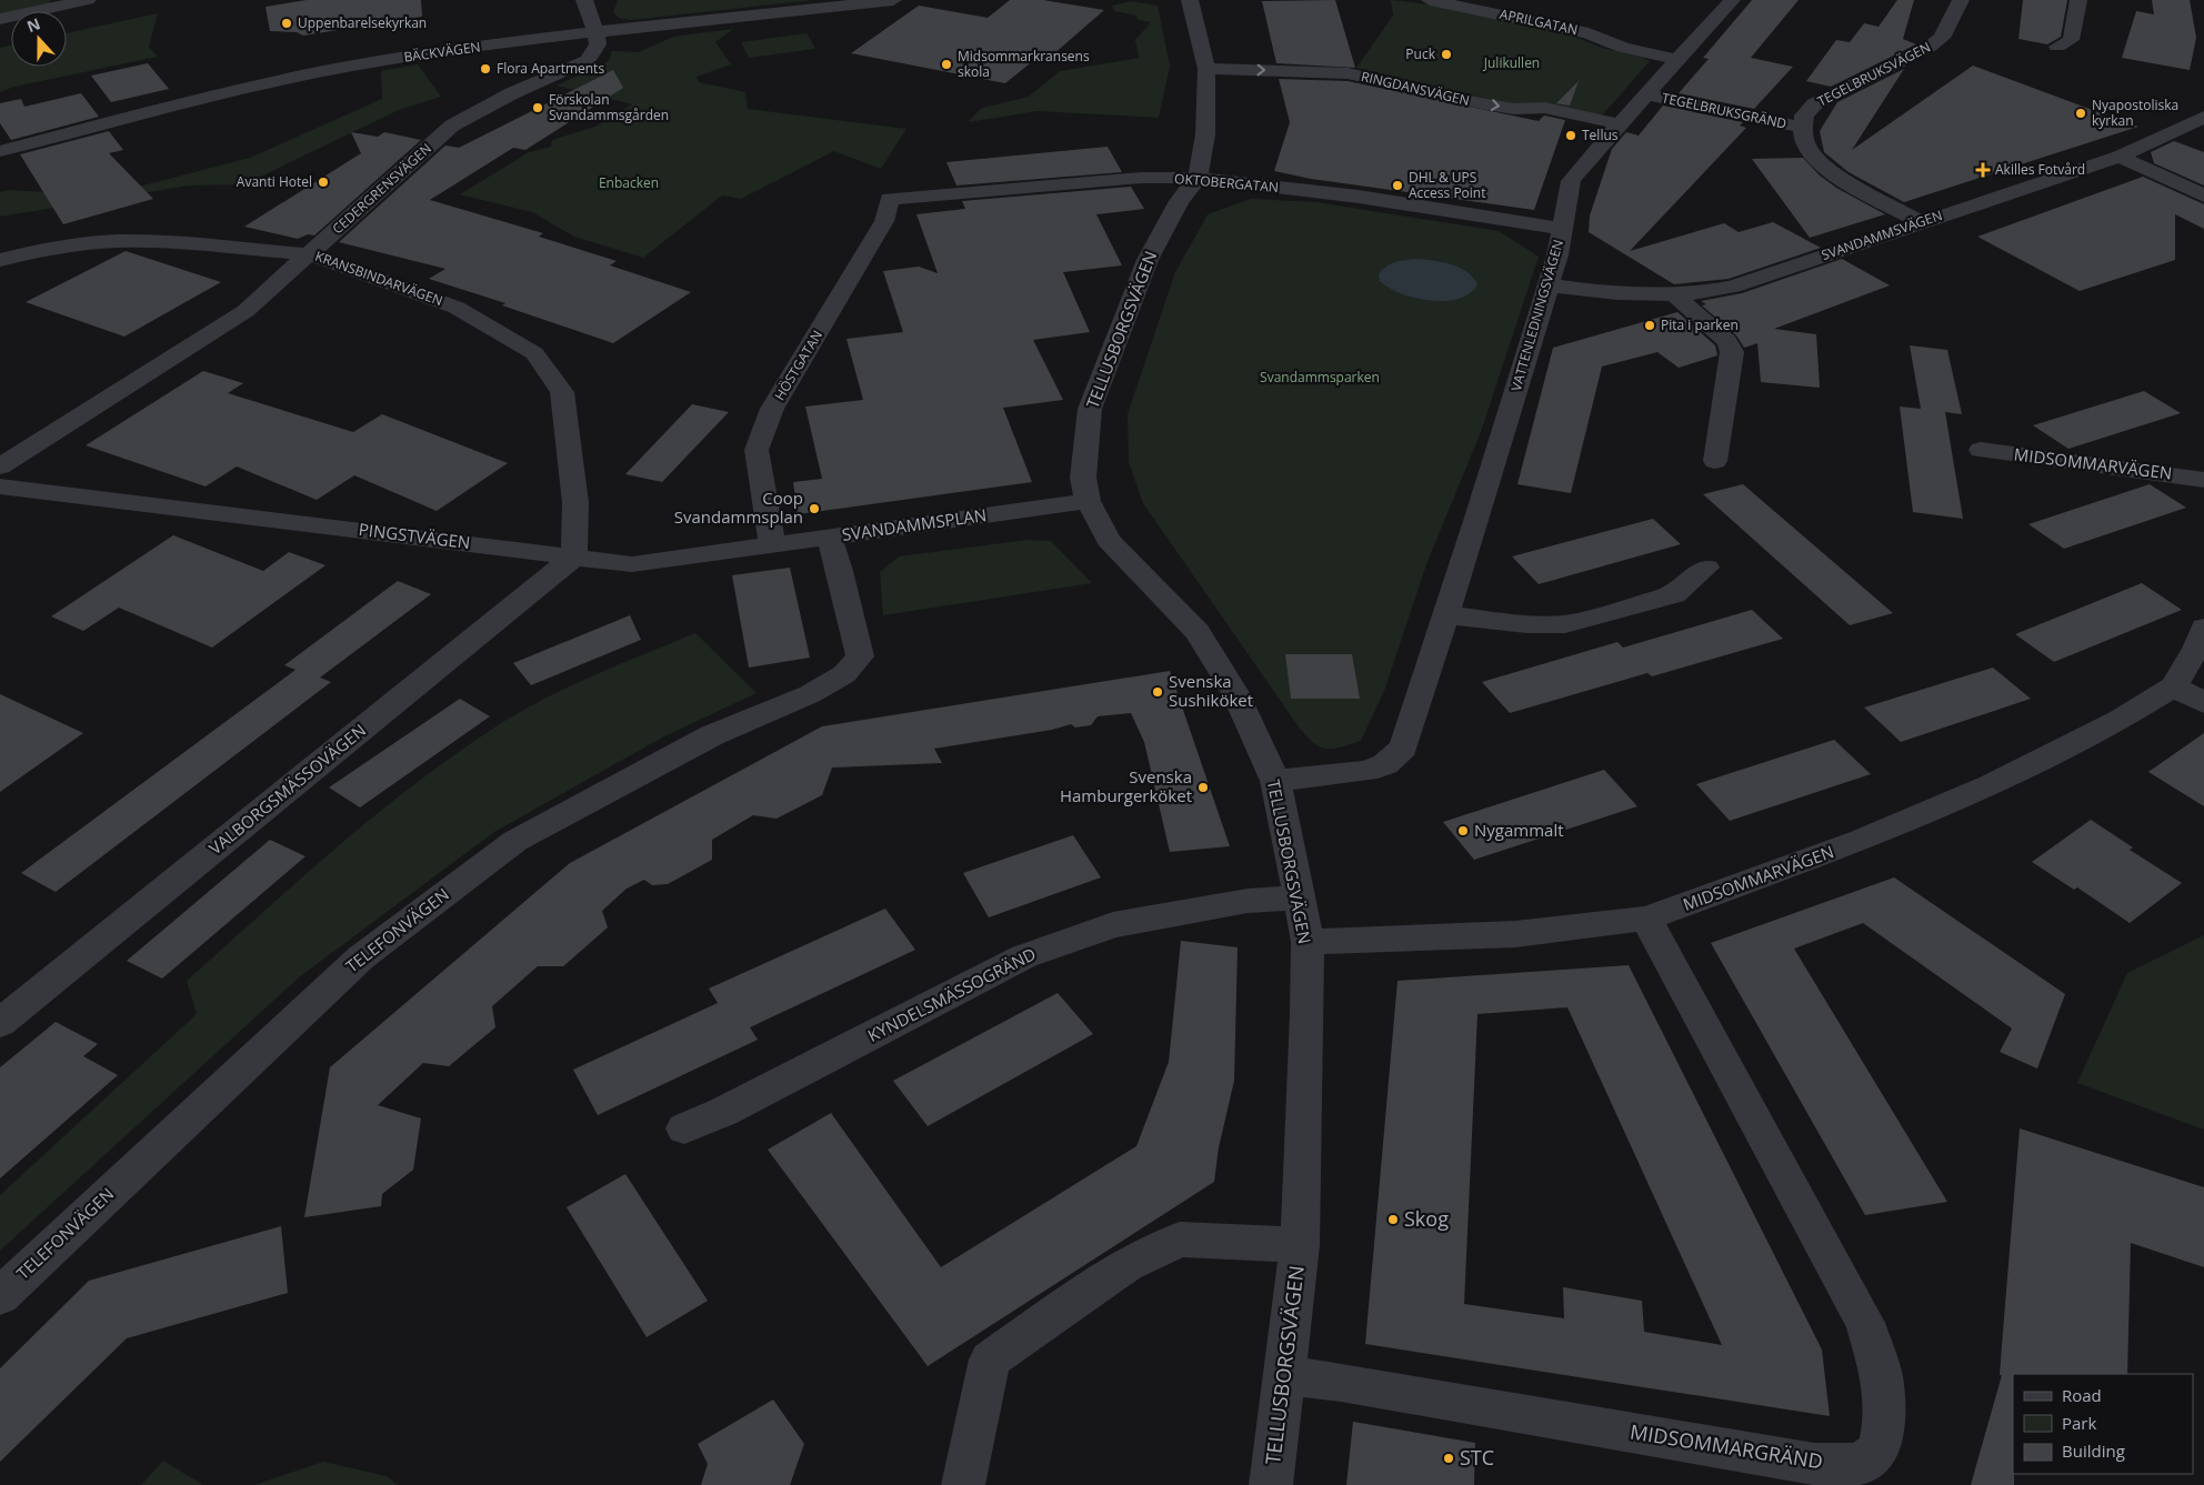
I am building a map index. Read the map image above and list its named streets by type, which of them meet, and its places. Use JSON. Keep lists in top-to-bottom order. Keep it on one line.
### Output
{"streets":{"street":["APRILGATAN","BÄCKVÄGEN","TEGELBRUKSVÄGEN","RINGDANSVÄGEN","TEGELBRUKSGRÄND","OKTOBERGATAN","CEDERGRENSVÄGEN","SVANDAMMSVÄGEN","KRANSBINDARVÄGEN","VATTENLEDNINGSVÄGEN","TELLUSBORGSVÄGEN","HÖSTGATAN","MIDSOMMARVÄGEN","SVANDAMMSPLAN","PINGSTVÄGEN","VALBORGSMÄSSOVÄGEN","TELEFONVÄGEN","KYNDELSMÄSSOGRÄND","MIDSOMMARGRÄND"]},"crossings":[["APRILGATAN","VATTENLEDNINGSVÄGEN"],["BÄCKVÄGEN","CEDERGRENSVÄGEN"],["TEGELBRUKSVÄGEN","TEGELBRUKSGRÄND"],["RINGDANSVÄGEN","VATTENLEDNINGSVÄGEN"],["RINGDANSVÄGEN","TELLUSBORGSVÄGEN"],["TEGELBRUKSGRÄND","VATTENLEDNINGSVÄGEN"],["OKTOBERGATAN","VATTENLEDNINGSVÄGEN"],["OKTOBERGATAN","TELLUSBORGSVÄGEN"],["OKTOBERGATAN","HÖSTGATAN"],["CEDERGRENSVÄGEN","KRANSBINDARVÄGEN"],["SVANDAMMSVÄGEN","VATTENLEDNINGSVÄGEN"],["KRANSBINDARVÄGEN","PINGSTVÄGEN"],["KRANSBINDARVÄGEN","VALBORGSMÄSSOVÄGEN"],["VATTENLEDNINGSVÄGEN","TELLUSBORGSVÄGEN"],["TELLUSBORGSVÄGEN","MIDSOMMARVÄGEN"],["TELLUSBORGSVÄGEN","SVANDAMMSPLAN"],["TELLUSBORGSVÄGEN","KYNDELSMÄSSOGRÄND"],["TELLUSBORGSVÄGEN","MIDSOMMARGRÄND"],["HÖSTGATAN","PINGSTVÄGEN"],["MIDSOMMARVÄGEN","MIDSOMMARGRÄND"],["SVANDAMMSPLAN","PINGSTVÄGEN"],["SVANDAMMSPLAN","TELEFONVÄGEN"],["PINGSTVÄGEN","VALBORGSMÄSSOVÄGEN"]],"one_way":["RINGDANSVÄGEN"],"parks":["Julikullen","Enbacken","Svandammsparken"],"places":{"other":["Uppenbarelsekyrkan","Puck","Midsommarkransens skola","Flora Apartments","Förskolan Svandammsgården","Nyapostoliska kyrkan","Tellus","Avanti Hotel","DHL & UPS Access Point","Pita i parken","Coop Svandammsplan","Svenska Sushiköket","Svenska Hamburgerköket","Nygammalt","Skog","STC"],"health":["Akilles Fotvård"]},"legend":["Road","Park","Building"],"north":"top"}
